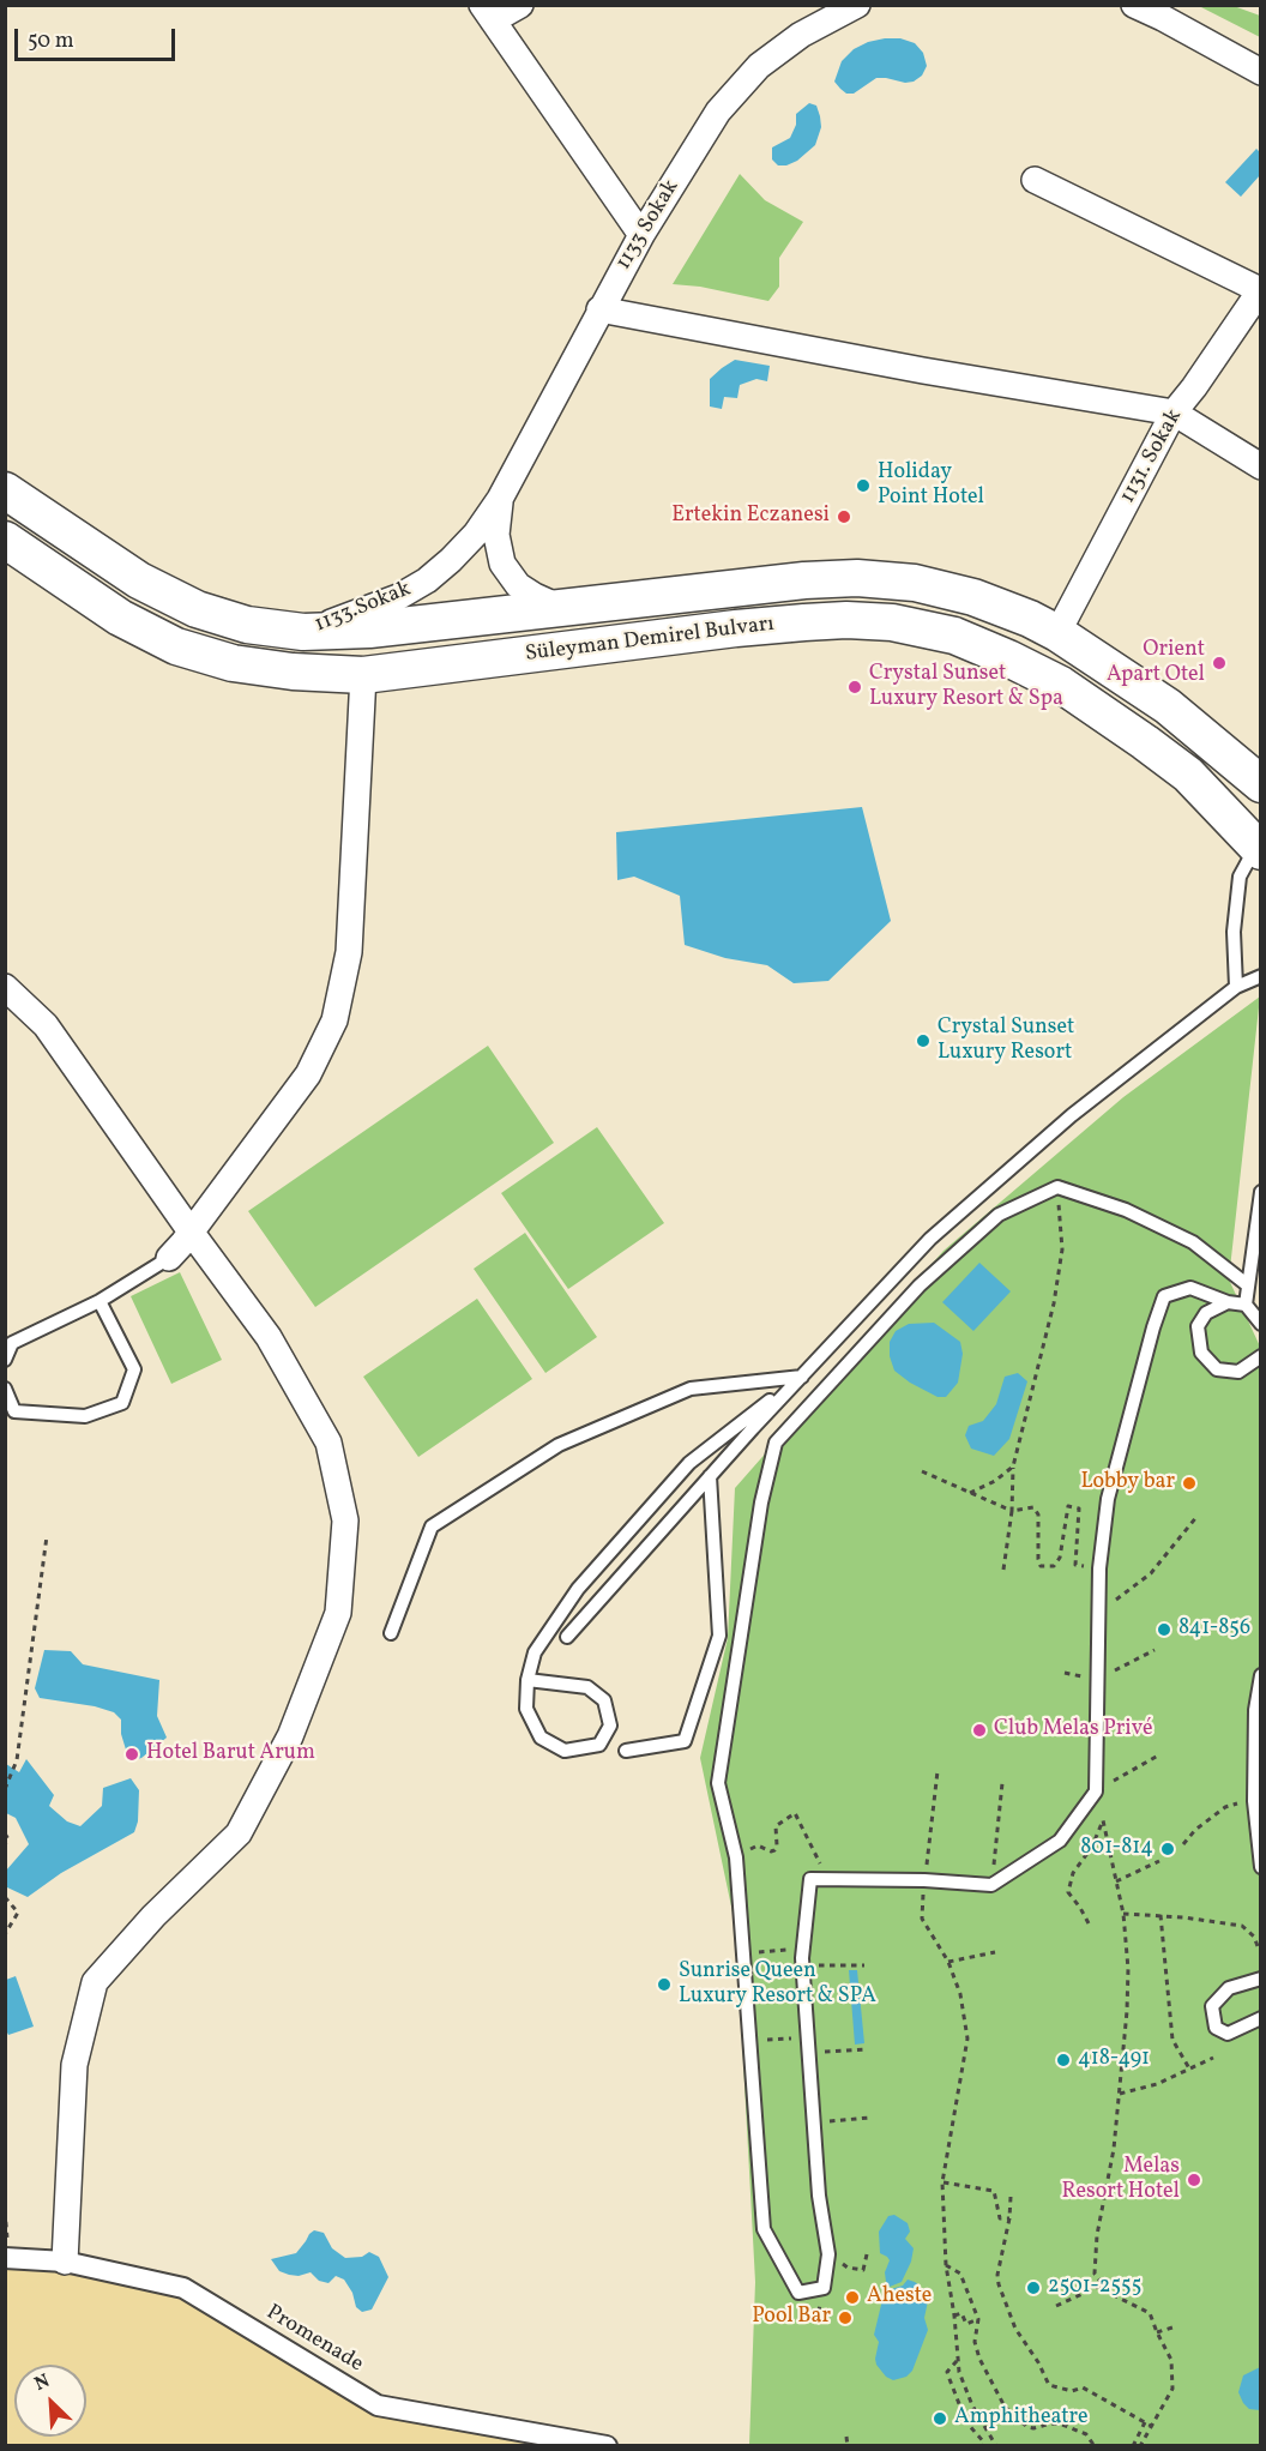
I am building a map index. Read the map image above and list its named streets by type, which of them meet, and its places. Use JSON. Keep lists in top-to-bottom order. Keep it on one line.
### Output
{"streets":{"main road":["Süleyman Demirel Bulvarı"],"street":["1133 Sokak","1131. Sokak","1133.Sokak","Promenade"]},"crossings":[["1133 Sokak","1133.Sokak"],["1131. Sokak","Süleyman Demirel Bulvarı"],["1133.Sokak","Süleyman Demirel Bulvarı"]],"places":["Holiday Point Hotel","Ertekin Eczanesi","Orient Apart Otel","Crystal Sunset Luxury Resort & Spa","Crystal Sunset Luxury Resort","Lobby bar","841-856","Club Melas Privé","Hotel Barut Arum","801-814","Sunrise Queen Luxury Resort & SPA","418-491","Melas Resort Hotel","2501-2555","Aheste","Pool Bar","Amphitheatre"],"scale_bar":"50 m","north":"top left"}
